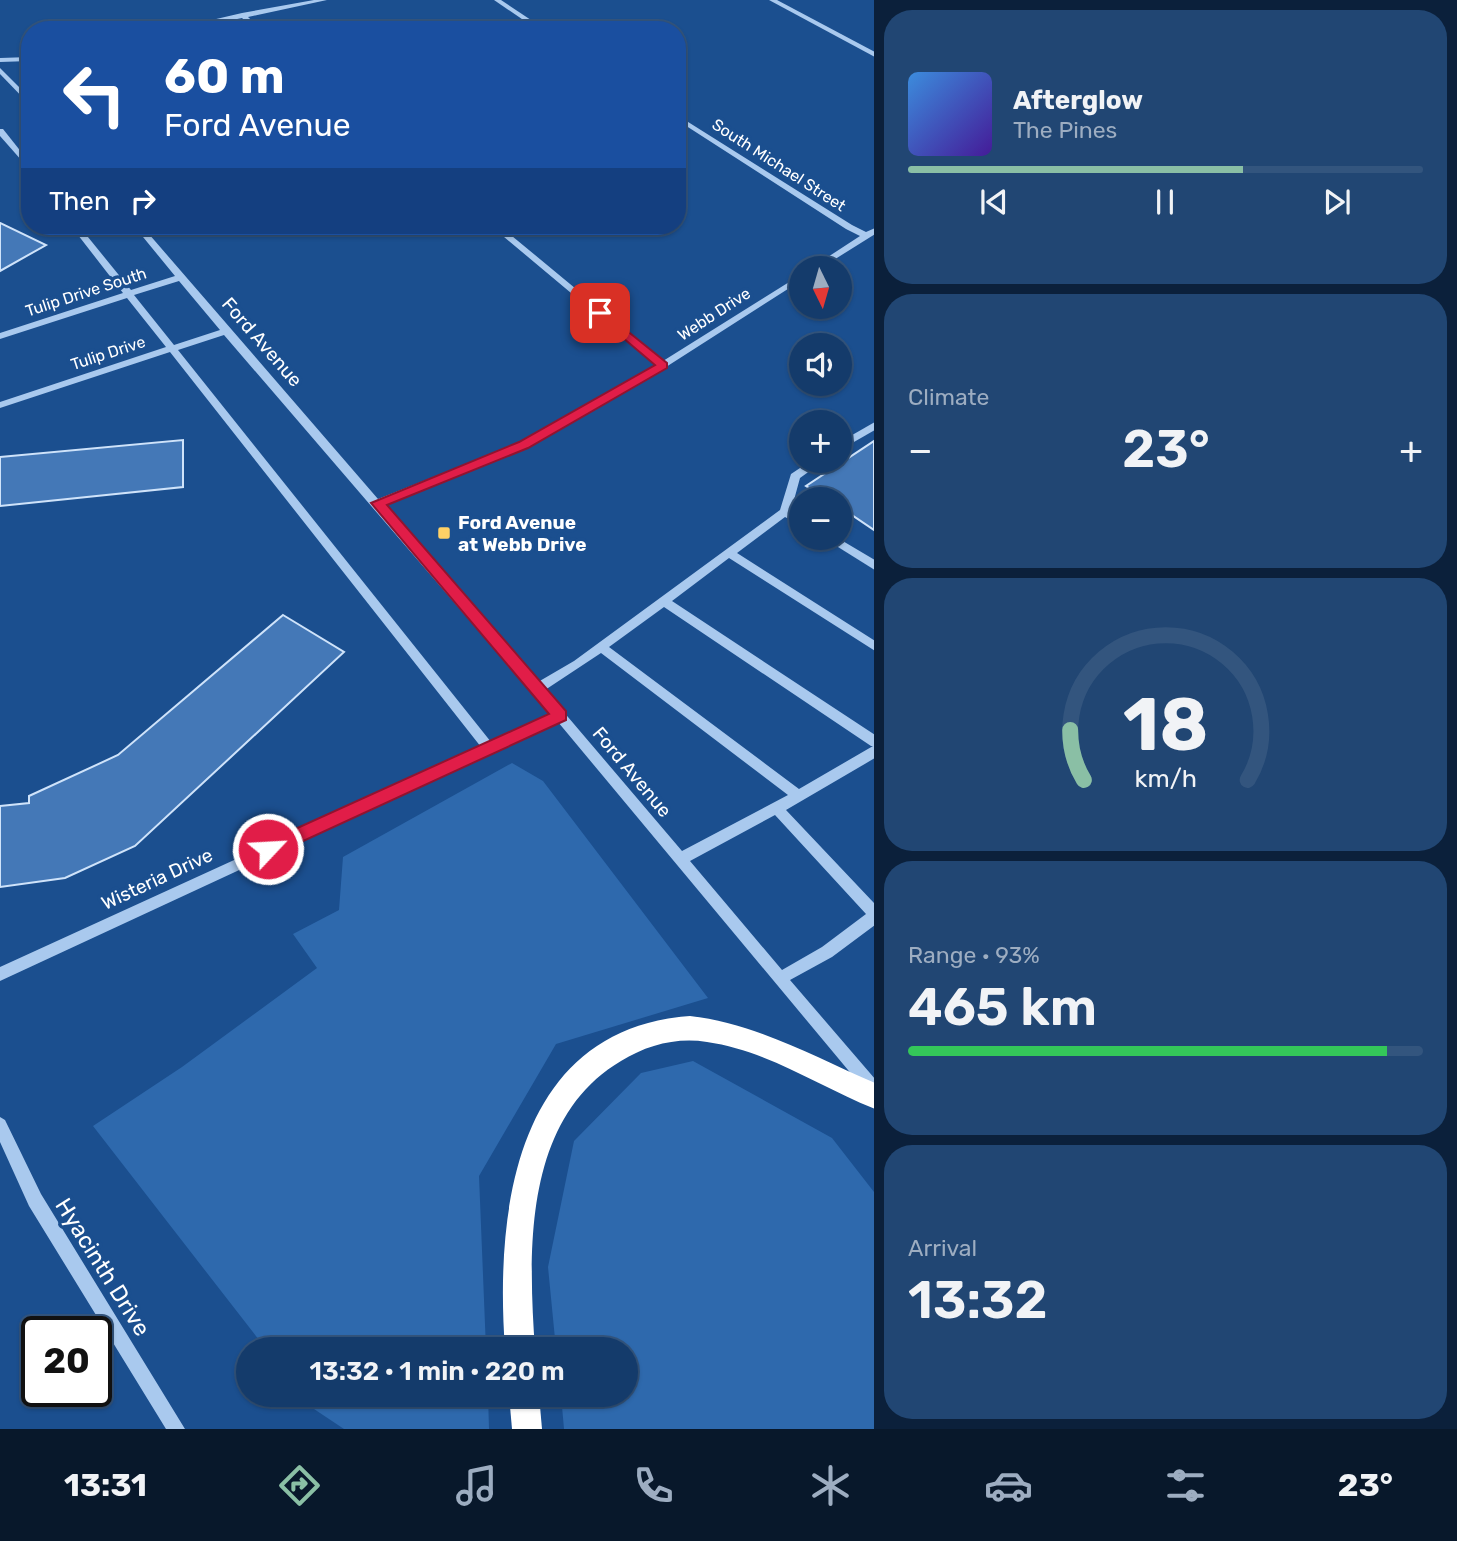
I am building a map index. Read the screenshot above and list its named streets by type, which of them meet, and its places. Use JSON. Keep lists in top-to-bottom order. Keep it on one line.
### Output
{"streets":{"street":["South Michael Street","Tulip Drive South","Webb Drive","Ford Avenue","Tulip Drive","Wisteria Drive","Hyacinth Drive"]},"crossings":[["Tulip Drive South","Ford Avenue"],["Webb Drive","Ford Avenue"],["Ford Avenue","Tulip Drive"],["Ford Avenue","Wisteria Drive"]],"places":{"transit":["Ford Avenue at Webb Drive"]},"north":"bottom","page":{"turn":["60 m","Ford Avenue"],"song":["Afterglow","The Pines"],"then":"Then","map_buttons":["+","−"],"tile":["Climate",["Range · 93%","465 km"],["Arrival","13:32"]],"heat":["−","23°","+"],"limit":"20","trip":"13:32 · 1 min · 220 m","tabs":["13:31","23°"],"gauge":["18","km/h"]}}
